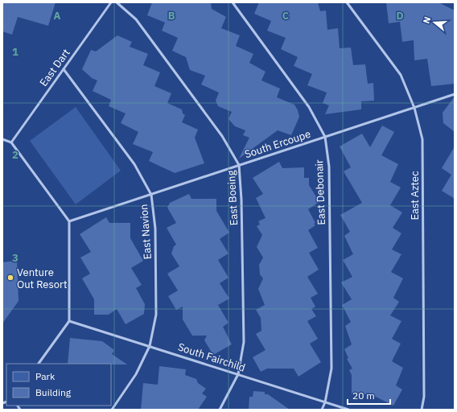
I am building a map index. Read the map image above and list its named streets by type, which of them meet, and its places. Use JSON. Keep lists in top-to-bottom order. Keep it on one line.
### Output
{"streets":{"lane":["East Dart","South Ercoupe","East Debonair","East Aztec","East Boeing","East Navion","South Fairchild"]},"crossings":[["East Dart","East Navion"],["South Ercoupe","East Debonair"],["South Ercoupe","East Aztec"],["South Ercoupe","East Boeing"],["South Ercoupe","East Navion"],["East Debonair","South Fairchild"],["East Boeing","South Fairchild"],["East Navion","South Fairchild"]],"places":["Venture Out Resort"],"legend":["Park","Building"],"scale_bar":"20 m","north":"left","grid":{"columns":["A","B","C","D"],"rows":["1","2","3"]}}
